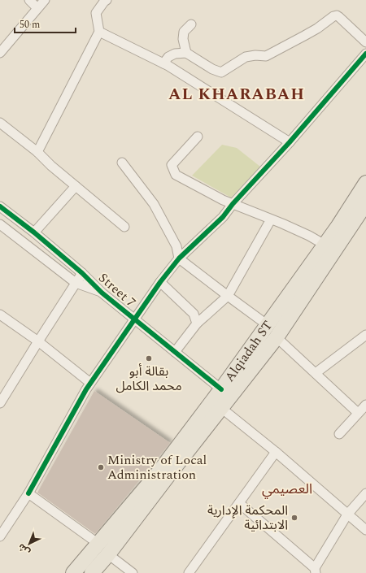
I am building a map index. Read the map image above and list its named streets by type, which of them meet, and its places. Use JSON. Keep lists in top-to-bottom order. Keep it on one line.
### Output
{"streets":{"main road":["Alqiadah ST"],"street":["Street 7"]},"crossings":[["Street 7","Alqiadah ST"]],"districts":["AL KHARABAH","العصيمي"],"places":["بقالة أبو محمد الكامل","Ministry of Local Administration","المحكمة الإدارية الابتدائية"],"scale_bar":"50 m","north":"bottom left"}
